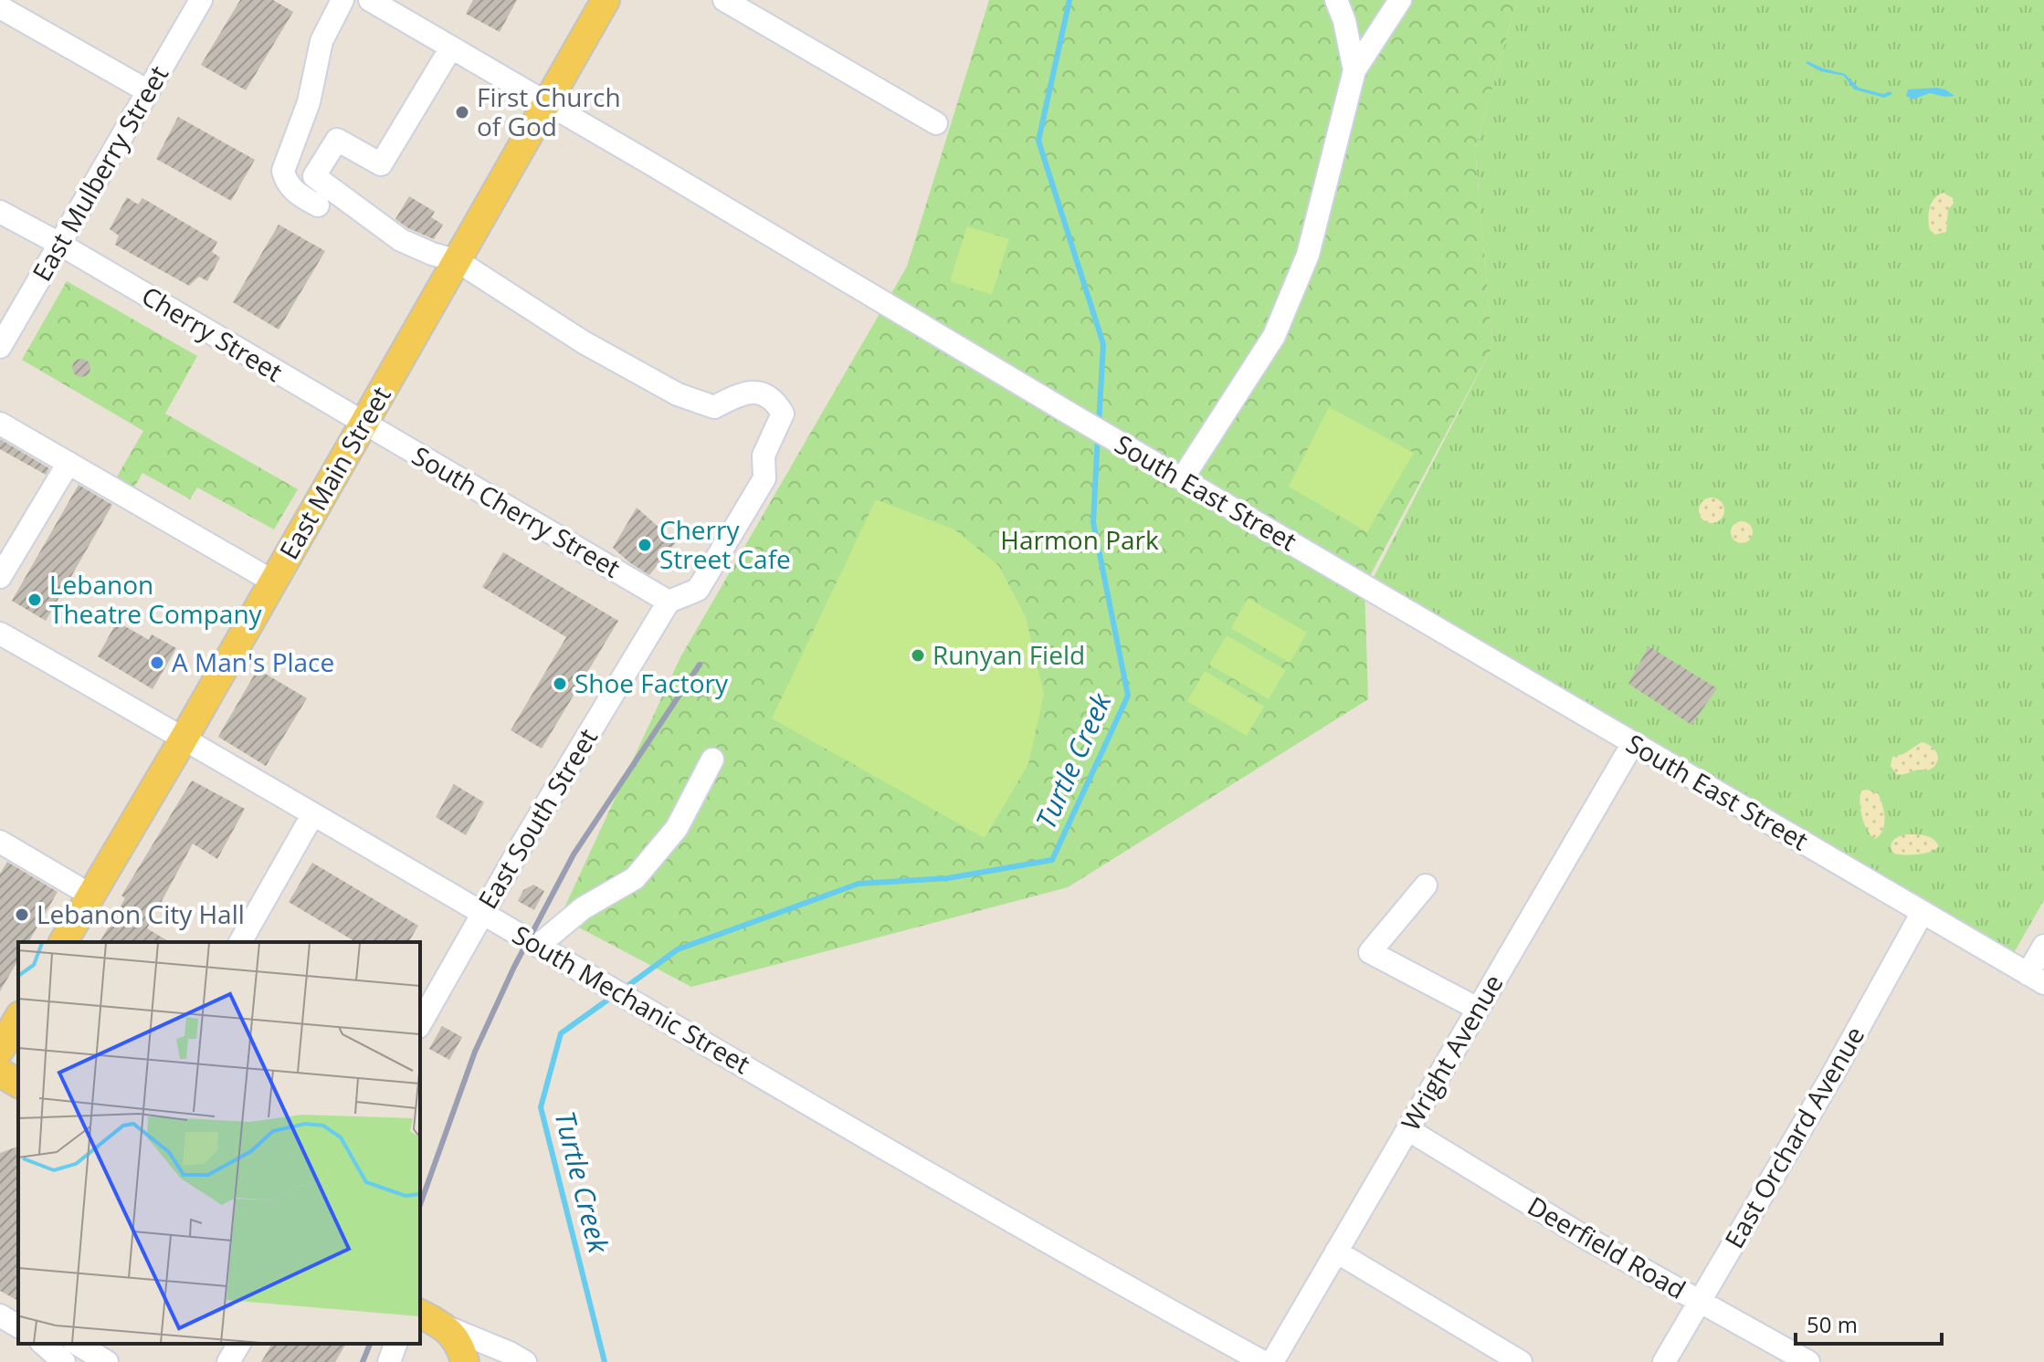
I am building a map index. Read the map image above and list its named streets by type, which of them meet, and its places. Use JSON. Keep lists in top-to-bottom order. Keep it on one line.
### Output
{"streets":{"main road":["East Main Street"],"street":["East Mulberry Street","Cherry Street","South East Street","South Cherry Street","East South Street","South Mechanic Street","Wright Avenue","East Orchard Avenue","Deerfield Road"]},"crossings":[["East Mulberry Street","Cherry Street"],["Cherry Street","East Main Street"],["Cherry Street","South Cherry Street"],["East Main Street","South East Street"],["East Main Street","South Cherry Street"],["East Main Street","South Mechanic Street"],["South East Street","Wright Avenue"],["South East Street","East Orchard Avenue"],["South Cherry Street","East South Street"],["East South Street","South Mechanic Street"],["Wright Avenue","Deerfield Road"],["East Orchard Avenue","Deerfield Road"]],"water":["Turtle Creek"],"parks":["Harmon Park"],"places":["First Church of God","Cherry Street Cafe","Lebanon Theatre Company","Runyan Field","A Man's Place","Shoe Factory","Lebanon City Hall"],"scale_bar":"50 m"}
